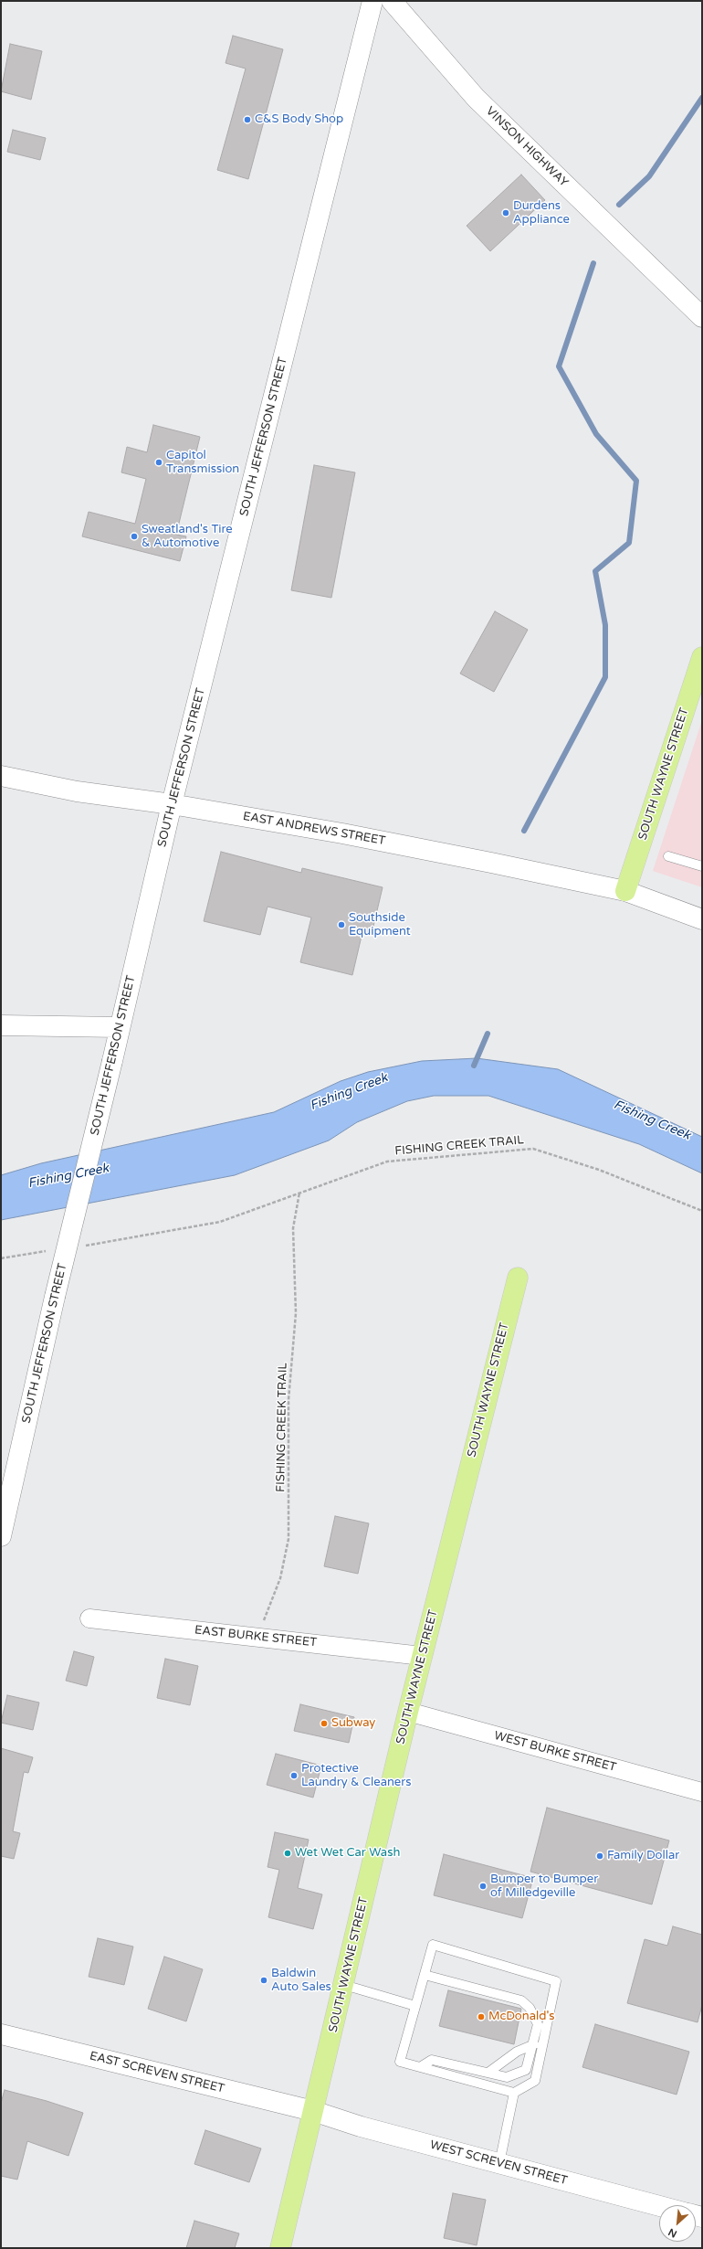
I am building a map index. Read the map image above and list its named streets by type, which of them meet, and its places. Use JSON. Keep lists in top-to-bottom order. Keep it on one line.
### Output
{"streets":{"main road":["SOUTH WAYNE STREET"],"street":["VINSON HIGHWAY","SOUTH JEFFERSON STREET","EAST ANDREWS STREET","EAST BURKE STREET","WEST BURKE STREET","EAST SCREVEN STREET","WEST SCREVEN STREET"],"path":["FISHING CREEK TRAIL"]},"crossings":[["SOUTH JEFFERSON STREET","EAST ANDREWS STREET"],["SOUTH WAYNE STREET","EAST ANDREWS STREET"],["SOUTH WAYNE STREET","EAST BURKE STREET"],["SOUTH WAYNE STREET","WEST BURKE STREET"],["SOUTH WAYNE STREET","EAST SCREVEN STREET"],["SOUTH WAYNE STREET","WEST SCREVEN STREET"],["FISHING CREEK TRAIL","EAST BURKE STREET"],["EAST SCREVEN STREET","WEST SCREVEN STREET"]],"water":["Fishing Creek"],"places":["C&S Body Shop","Durdens Appliance","Capitol Transmission","Sweatland's Tire & Automotive","Southside Equipment","Subway","Protective Laundry & Cleaners","Wet Wet Car Wash","Family Dollar","Bumper to Bumper of Milledgeville","Baldwin Auto Sales","McDonald's"],"north":"bottom left"}
